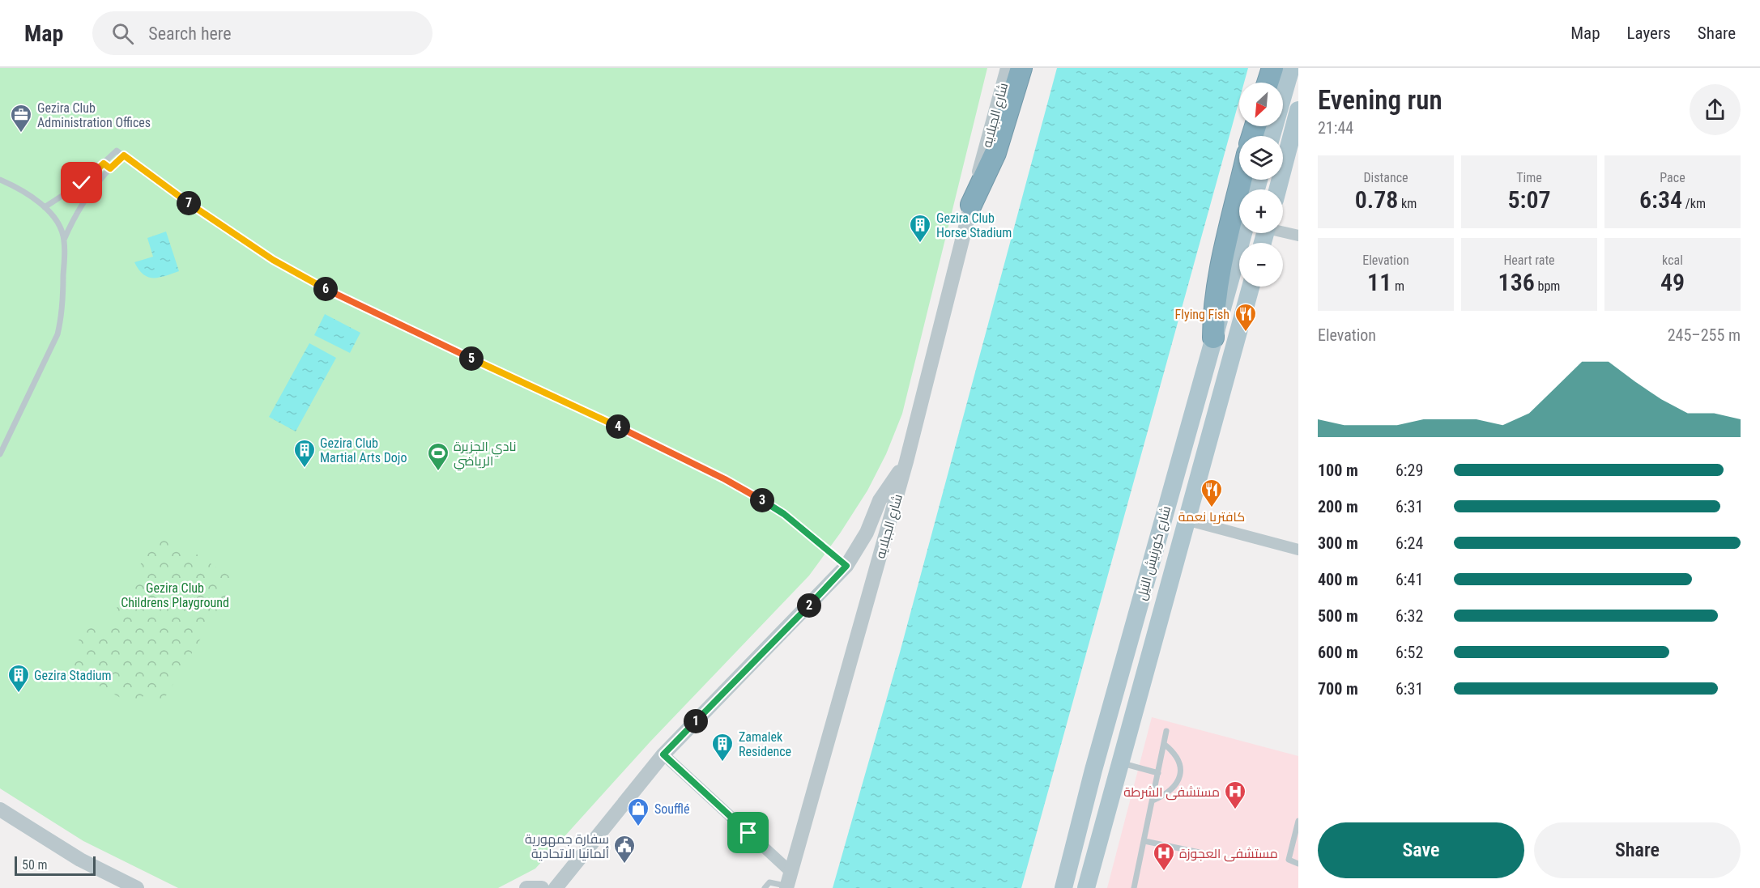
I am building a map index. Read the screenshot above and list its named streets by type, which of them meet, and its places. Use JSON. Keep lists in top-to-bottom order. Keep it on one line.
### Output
{"streets":{"main road":["شارع كورنيش النيل"],"street":["شارع الجبلايه"]},"parks":["Gezira Club Childrens Playground"],"places":{"office":["Gezira Club Administration Offices"],"building":["Gezira Club Horse Stadium","Gezira Club Martial Arts Dojo","Gezira Stadium","Zamalek Residence"],"restaurant":["Flying Fish","كافتريا نعمة"],"sports":["نادي الجزيرة الرياضي"],"hospital":["مستشفى الشرطة","مستشفى العجوزة"],"shop":["Soufflé"],"public building":["سفارة جمهورية ألمانيا الاتحادية"]},"scale_bar":"50 m","north":"bottom left","page":{"header":"Map","search":"Search here","nav":["Map","Layers","Share"],"heading":["Evening run","21:44"],"map_buttons":["+","−"],"stats":[["Distance","0.78 km"],["Time","5:07"],["Pace","6:34 /km"],["Elevation","11 m"],["Heart rate","136 bpm"],["kcal","49"]],"pins":["7","6","5","4","3","2","1"],"chart":["Elevation","245–255 m"],"list":[{"name":"100 m","note":"6:29"},{"name":"200 m","note":"6:31"},{"name":"300 m","note":"6:24"},{"name":"400 m","note":"6:41"},{"name":"500 m","note":"6:32"},{"name":"600 m","note":"6:52"},{"name":"700 m","note":"6:31"}],"buttons":["Save","Share"],"scale":"50 m"}}
